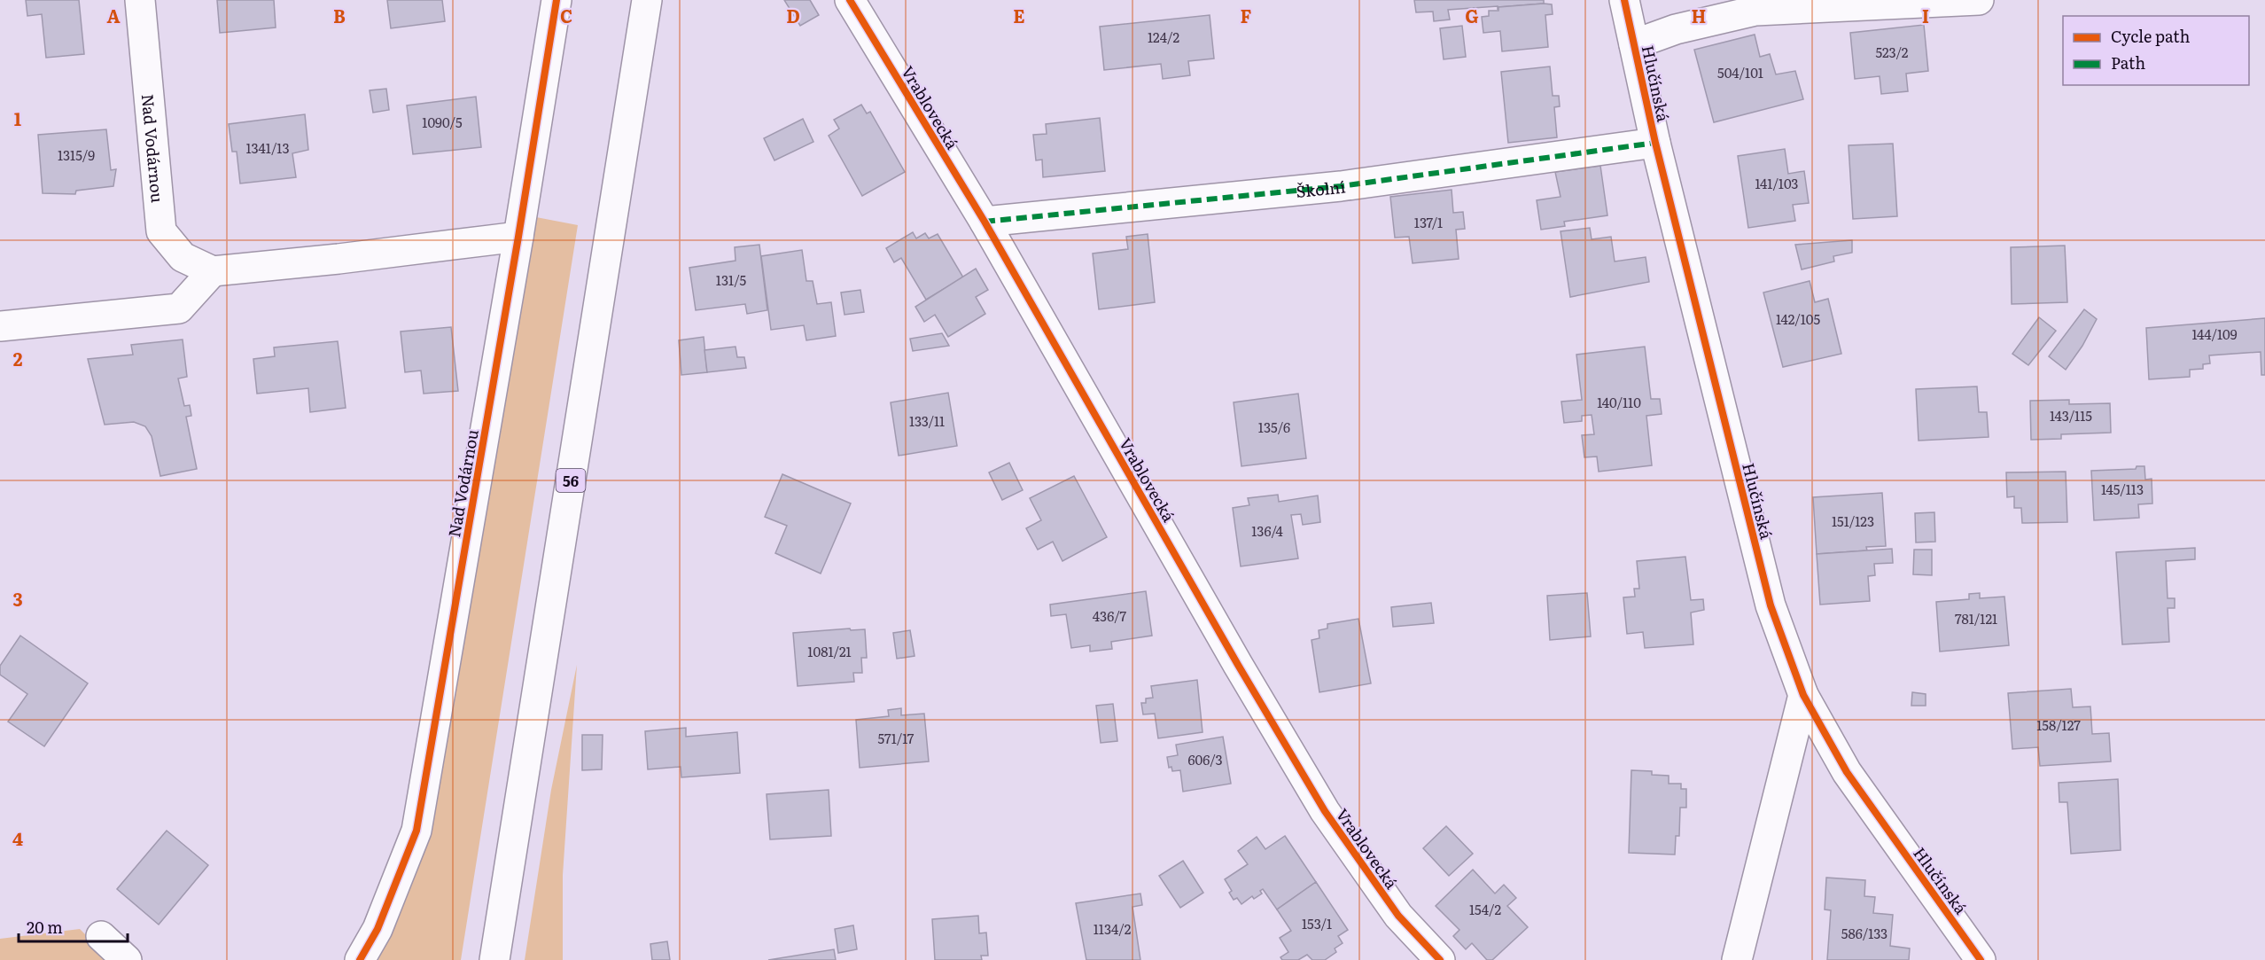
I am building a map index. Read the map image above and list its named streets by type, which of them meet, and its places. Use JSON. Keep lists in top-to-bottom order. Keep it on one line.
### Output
{"streets":{"street":["Hlučínská","Vrablovecká","Nad Vodárnou","Školní","56"]},"crossings":[["Hlučínská","Školní"],["Vrablovecká","Školní"]],"house_numbers":["124/2","523/2","504/101","1090/5","1341/13","1315/9","141/103","137/1","131/5","142/105","144/109","140/110","143/115","133/11","135/6","145/113","151/123","136/4","436/7","781/121","1081/21","158/127","571/17","606/3","154/2","153/1","1134/2","586/133"],"legend":["Cycle path","Path"],"scale_bar":"20 m","grid":{"columns":["A","B","C","D","E","F","G","H","I"],"rows":["1","2","3","4"]}}
